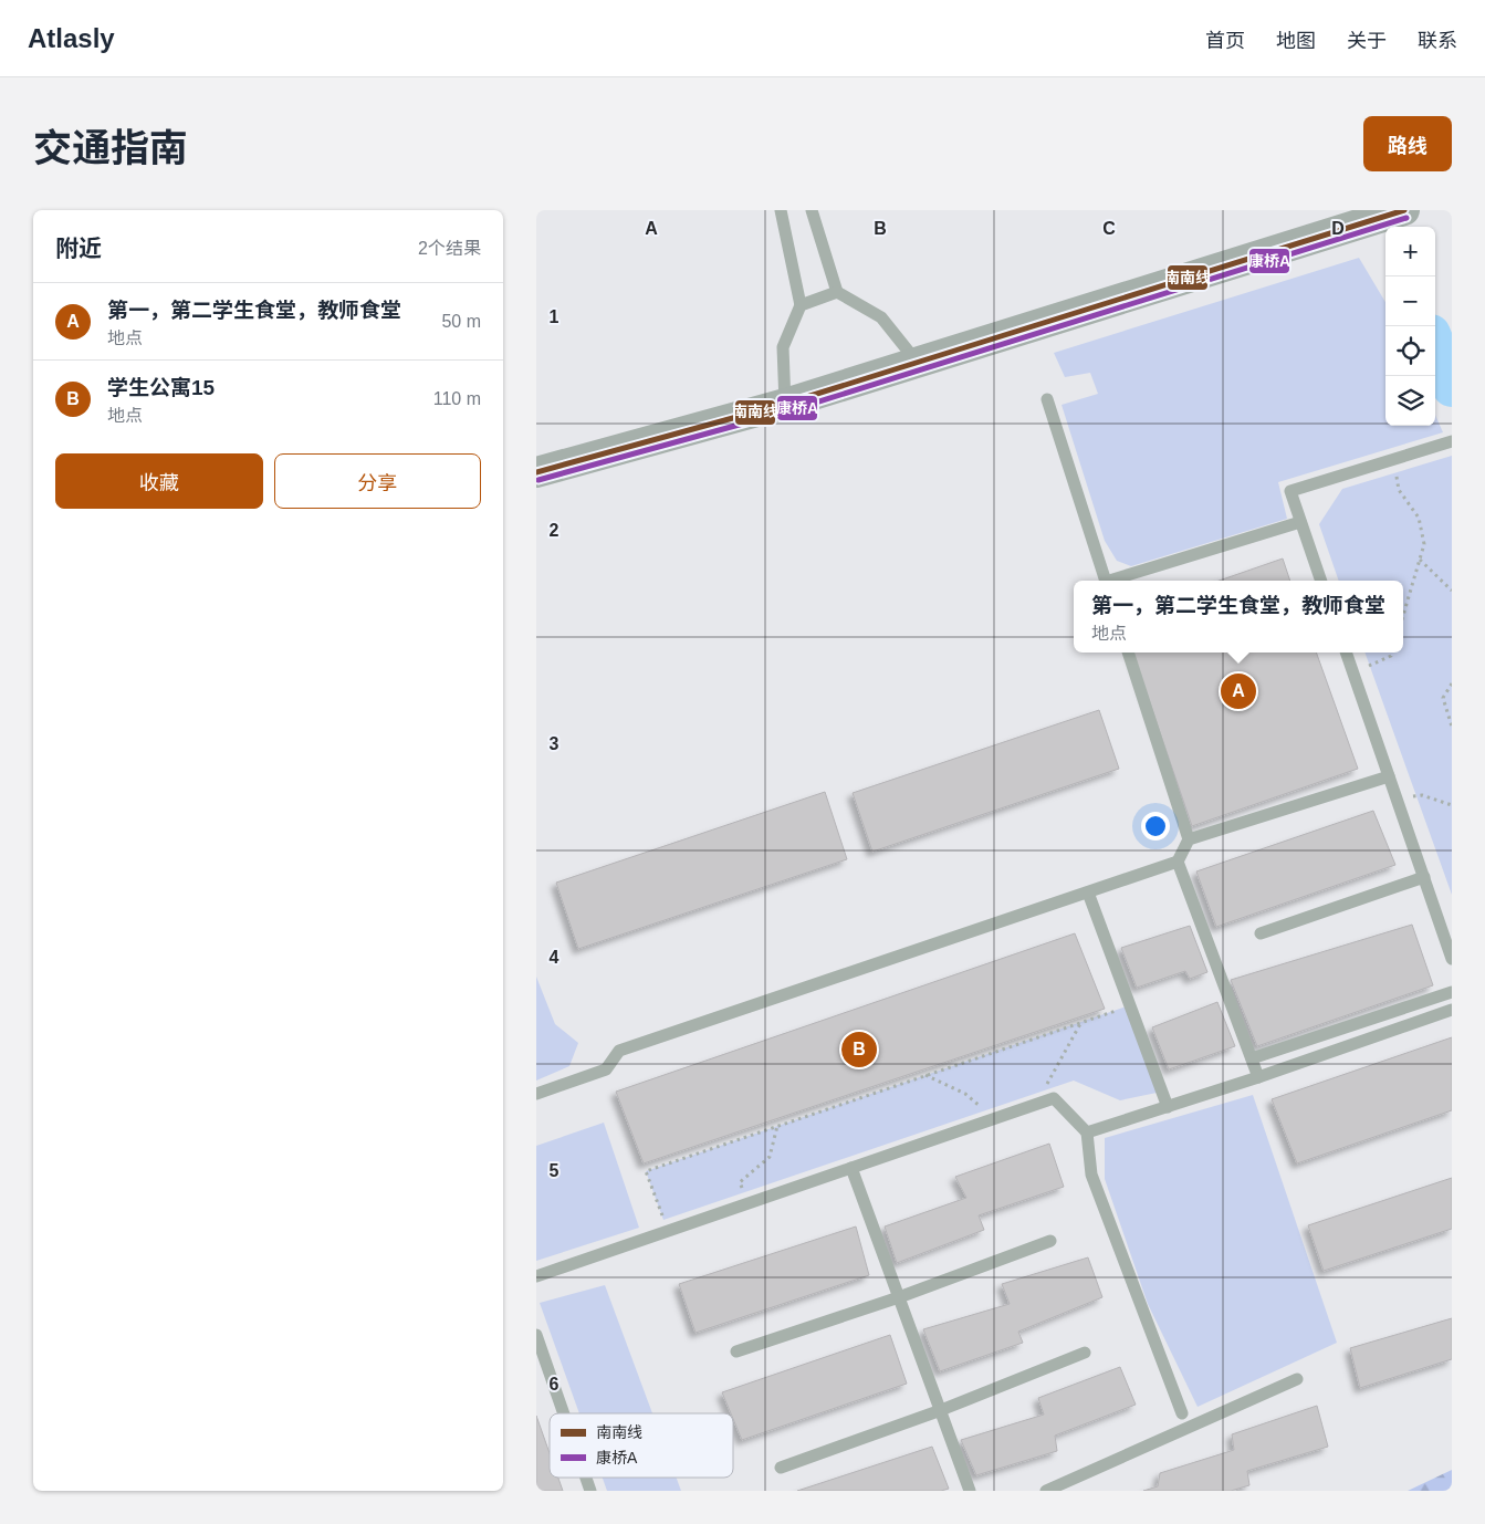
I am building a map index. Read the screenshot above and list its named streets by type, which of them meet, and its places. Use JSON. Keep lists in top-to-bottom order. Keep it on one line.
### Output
{"lines":["transit line 南南线","transit line 康桥A"],"legend":["南南线","康桥A"],"page":{"header":"Atlasly","nav":["首页","地图","关于","联系"],"title":"交通指南","buttons":["路线",["收藏","分享"]],"heading":["附近","2个结果"],"map_buttons":["+","−"],"list":[{"mark":"A","name":"第一，第二学生食堂，教师食堂","note":"地点","value":"50 m"},{"mark":"B","name":"学生公寓15","note":"地点","value":"110 m"}],"popup":["第一，第二学生食堂，教师食堂","地点"],"pins":["A","B"]},"grid":{"columns":["A","B","C","D"],"rows":["1","2","3","4","5","6"]}}
